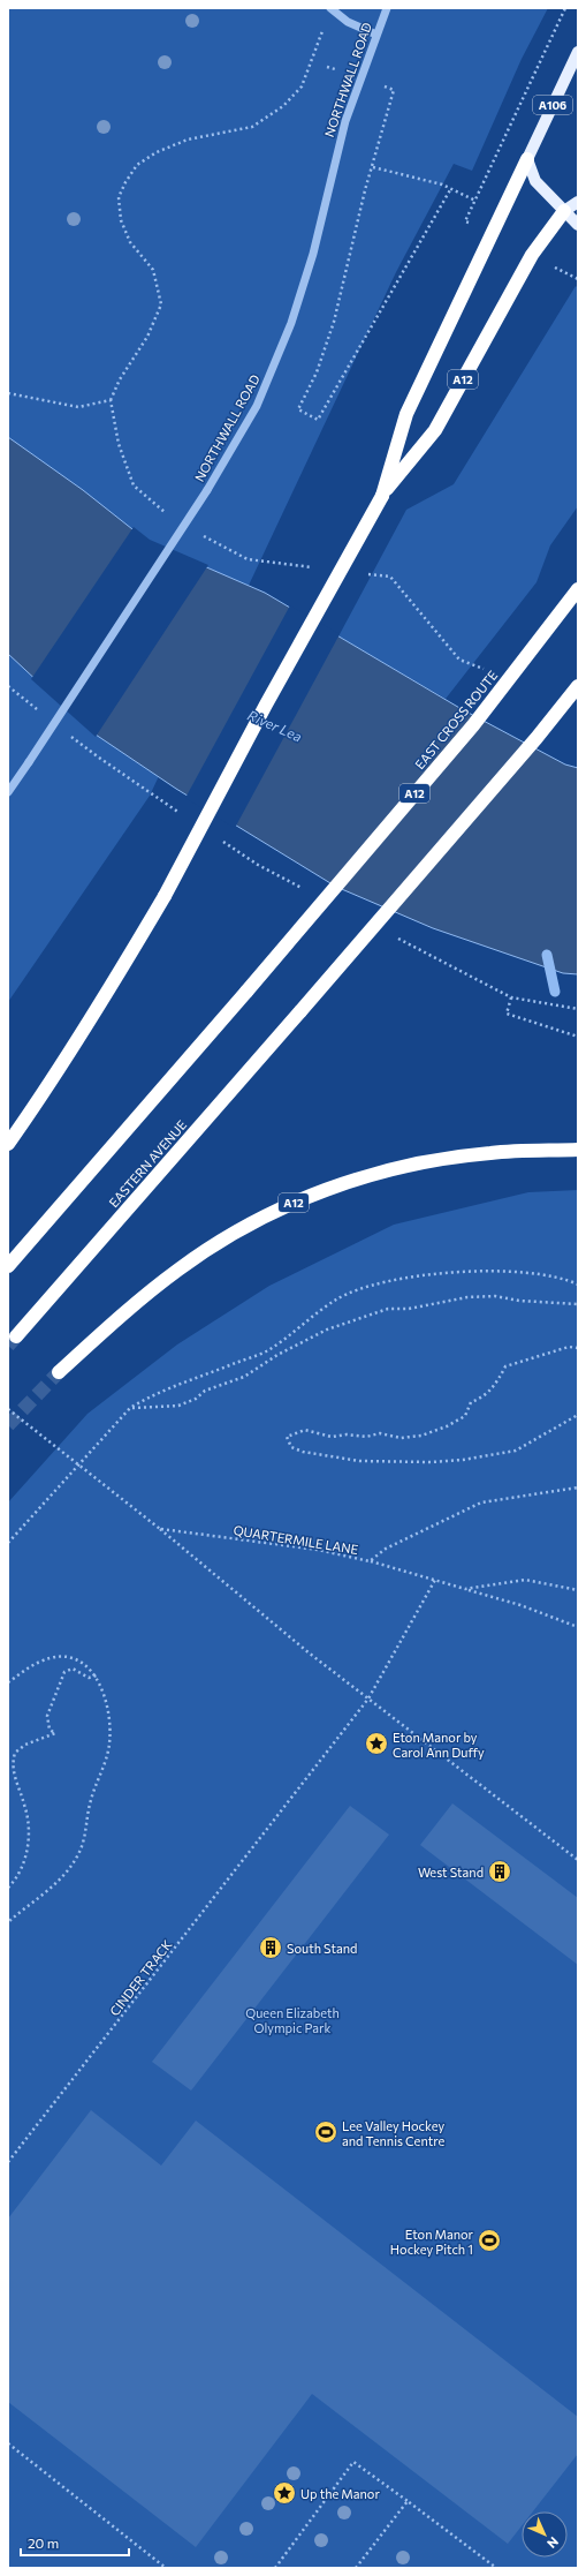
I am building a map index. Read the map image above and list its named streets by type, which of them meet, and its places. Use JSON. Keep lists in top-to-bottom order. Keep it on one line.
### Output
{"streets":{"highway":["A12","EAST CROSS ROUTE","EASTERN AVENUE"],"main road":["A106"],"street":["NORTHWALL ROAD"],"path":["QUARTERMILE LANE","CINDER TRACK"]},"crossings":[["A106","A12"]],"water":["River Lea"],"parks":["Queen Elizabeth Olympic Park"],"places":{"place":["Eton Manor by Carol Ann Duffy","Up the Manor"],"building":["West Stand","South Stand"],"sports":["Lee Valley Hockey and Tennis Centre","Eton Manor Hockey Pitch 1"]},"scale_bar":"20 m","north":"bottom right"}
